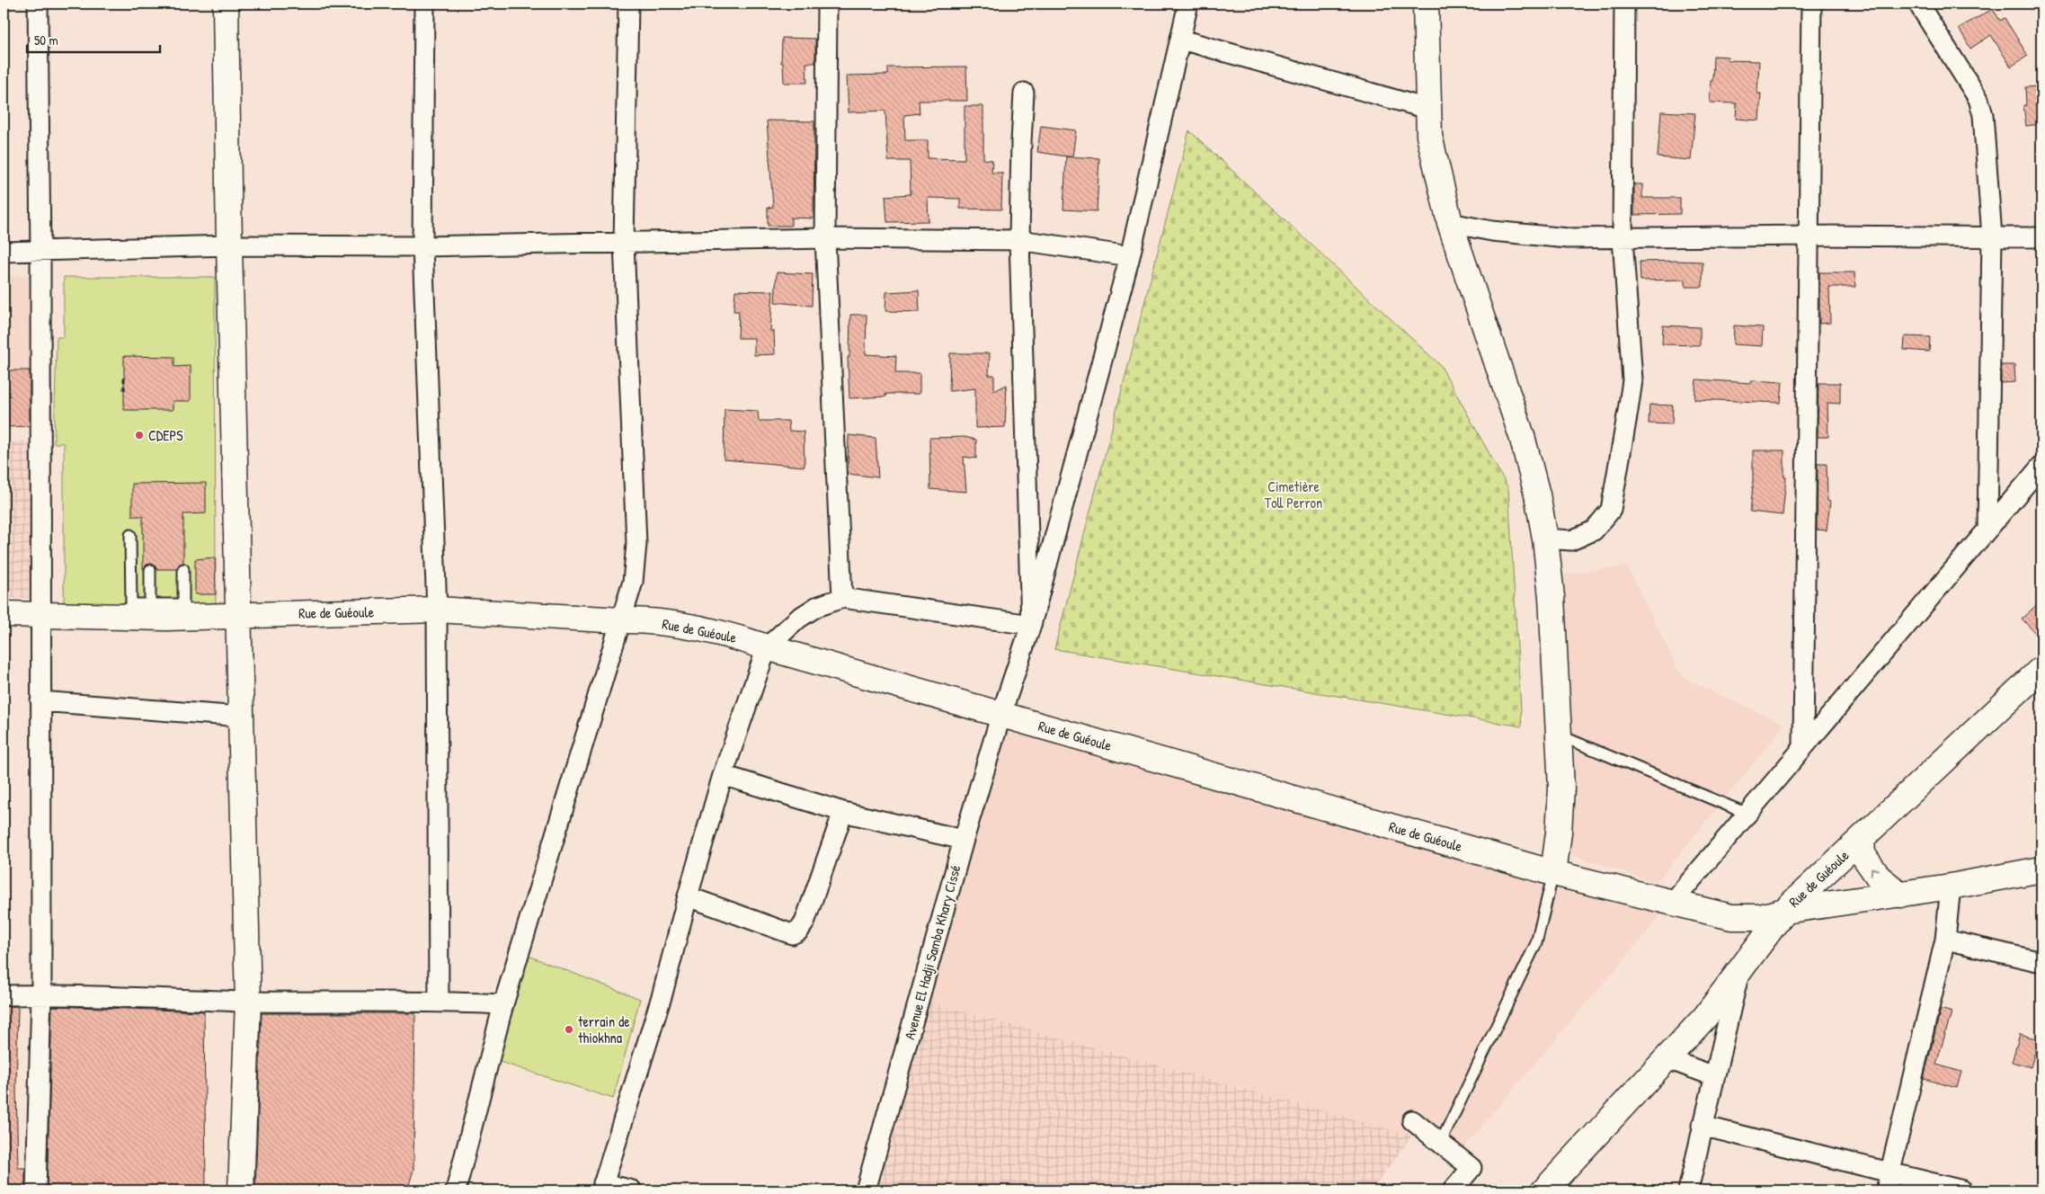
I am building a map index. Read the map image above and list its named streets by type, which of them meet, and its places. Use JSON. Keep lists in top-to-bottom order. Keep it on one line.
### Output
{"streets":{"street":["Rue de Guéoule","Avenue El Hadji Samba Khary Cissé"]},"crossings":[["Rue de Guéoule","Avenue El Hadji Samba Khary Cissé"]],"parks":["Cimetière Toll Perron"],"places":["CDEPS","terrain de thiokhna"],"scale_bar":"50 m"}
